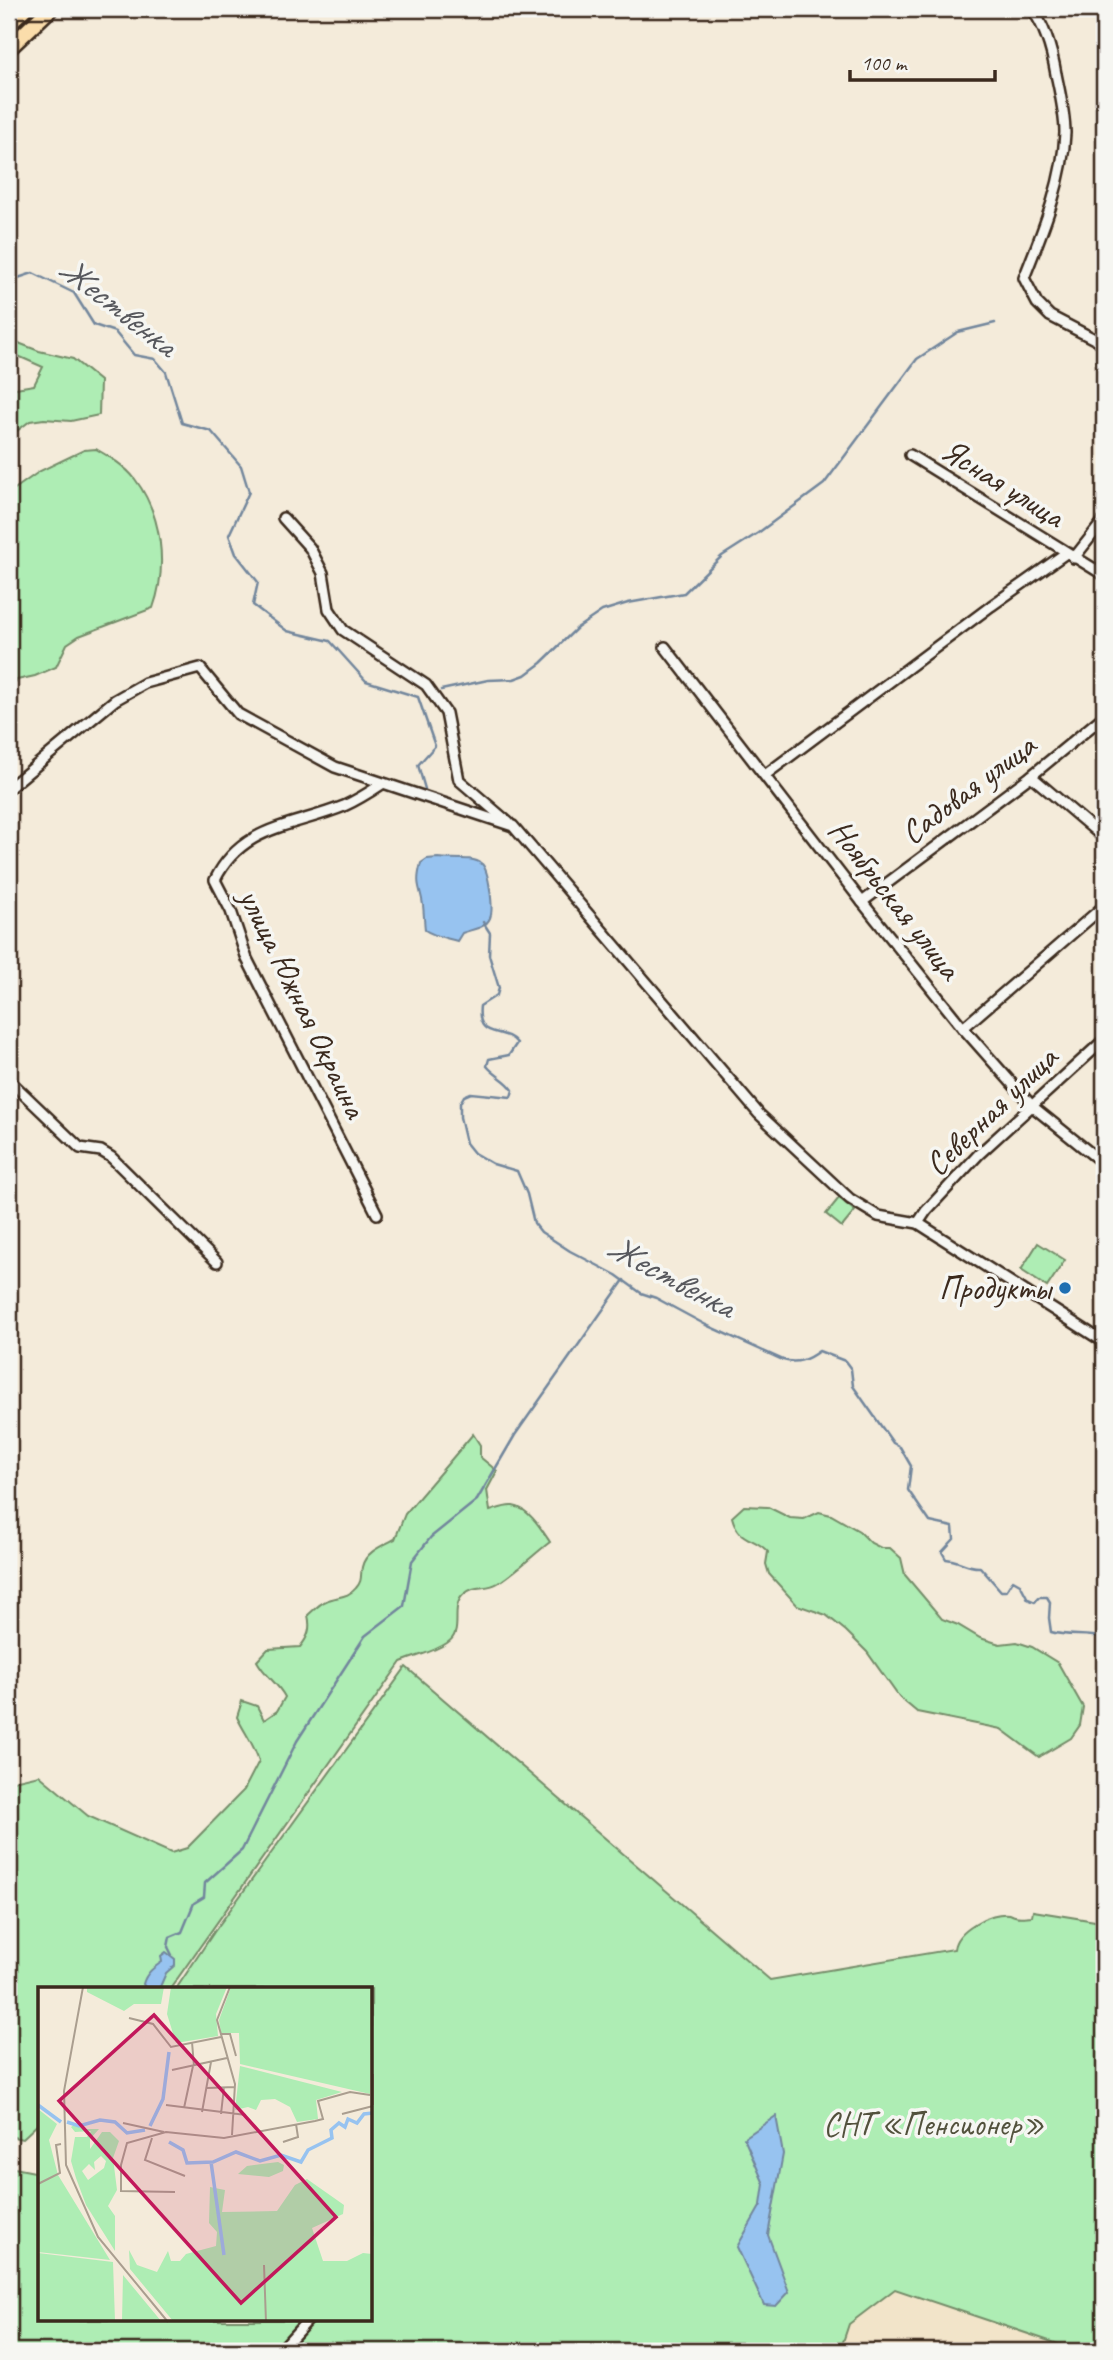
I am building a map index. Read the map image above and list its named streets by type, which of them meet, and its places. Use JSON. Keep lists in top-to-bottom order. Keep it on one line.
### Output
{"streets":{"street":["Ясная улица","Садовая улица","Ноябрьская улица","улица Южная Окраина","Северная улица"]},"crossings":[["Садовая улица","Ноябрьская улица"],["Ноябрьская улица","Северная улица"]],"water":["Жественка"],"parks":["СНТ «Пенсионер»"],"places":["Продукты"],"scale_bar":"100 m"}
